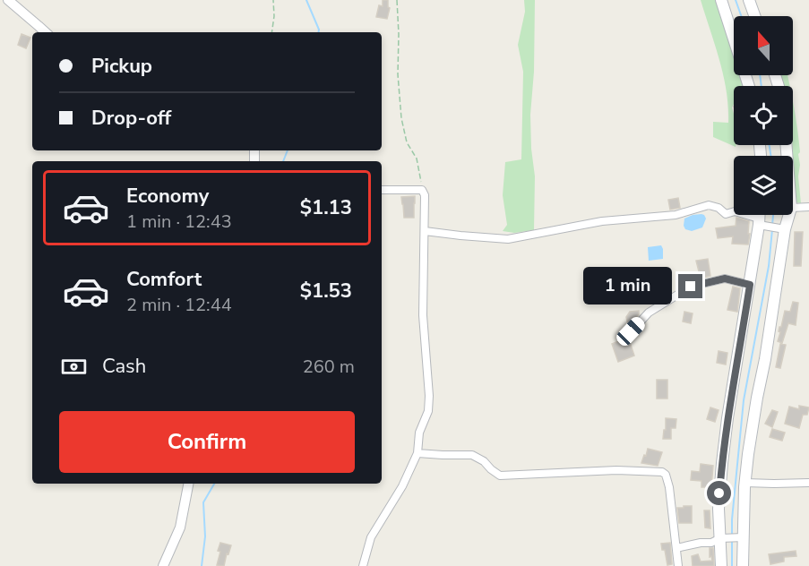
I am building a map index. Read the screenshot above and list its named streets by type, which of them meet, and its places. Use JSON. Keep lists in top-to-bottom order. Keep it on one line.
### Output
{"north":"top","page":{"banner":["Pickup","Drop-off"],"list":[{"name":"Economy","note":"1 min · 12:43","value":"$1.13"},{"name":"Comfort","note":"2 min · 12:44","value":"$1.53"}],"bubble":"1 min","pay":["Cash","260 m"],"buttons":"Confirm"}}
